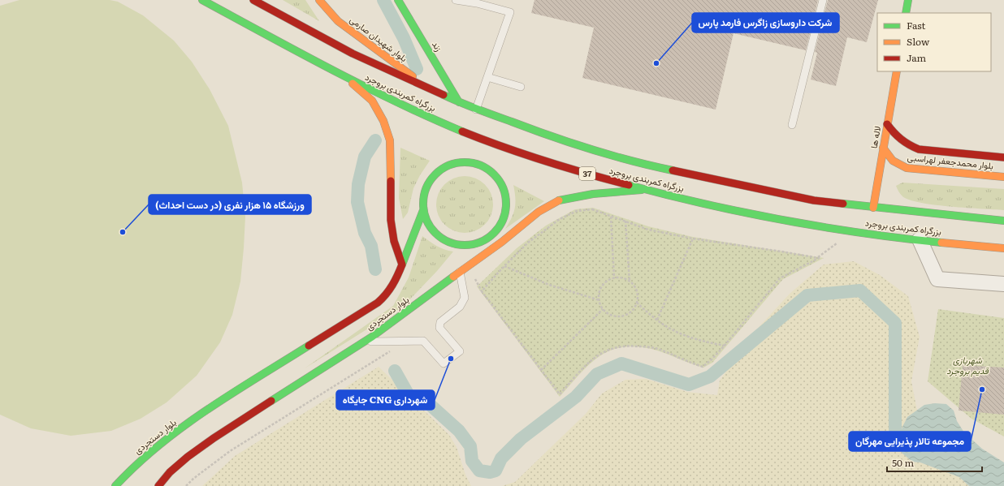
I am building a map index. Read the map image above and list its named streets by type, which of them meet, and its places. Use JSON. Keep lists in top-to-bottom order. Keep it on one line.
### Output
{"streets":{"main road":["بلوار شهیدان صارمی","زند","بزرگراه کمربندی بروجرد","لاله ها","بلوار محمدجعفر لهراسبی","37","بلوار دستجردی"]},"crossings":[["بلوار شهیدان صارمی","بزرگراه کمربندی بروجرد"],["زند","بزرگراه کمربندی بروجرد"],["بزرگراه کمربندی بروجرد","لاله ها"],["بزرگراه کمربندی بروجرد","بلوار دستجردی"],["لاله ها","بلوار محمدجعفر لهراسبی"]],"parks":["شهربازی قدیم بروجرد"],"places":["شرکت داروسازی زاگرس فارمد پارس","ورزشگاه ۱۵ هزار نفری (در دست احداث)","جایگاه CNG شهرداری","مجموعه تالار پذیرایی مهرگان"],"legend":["Fast","Slow","Jam"],"scale_bar":"50 m"}
